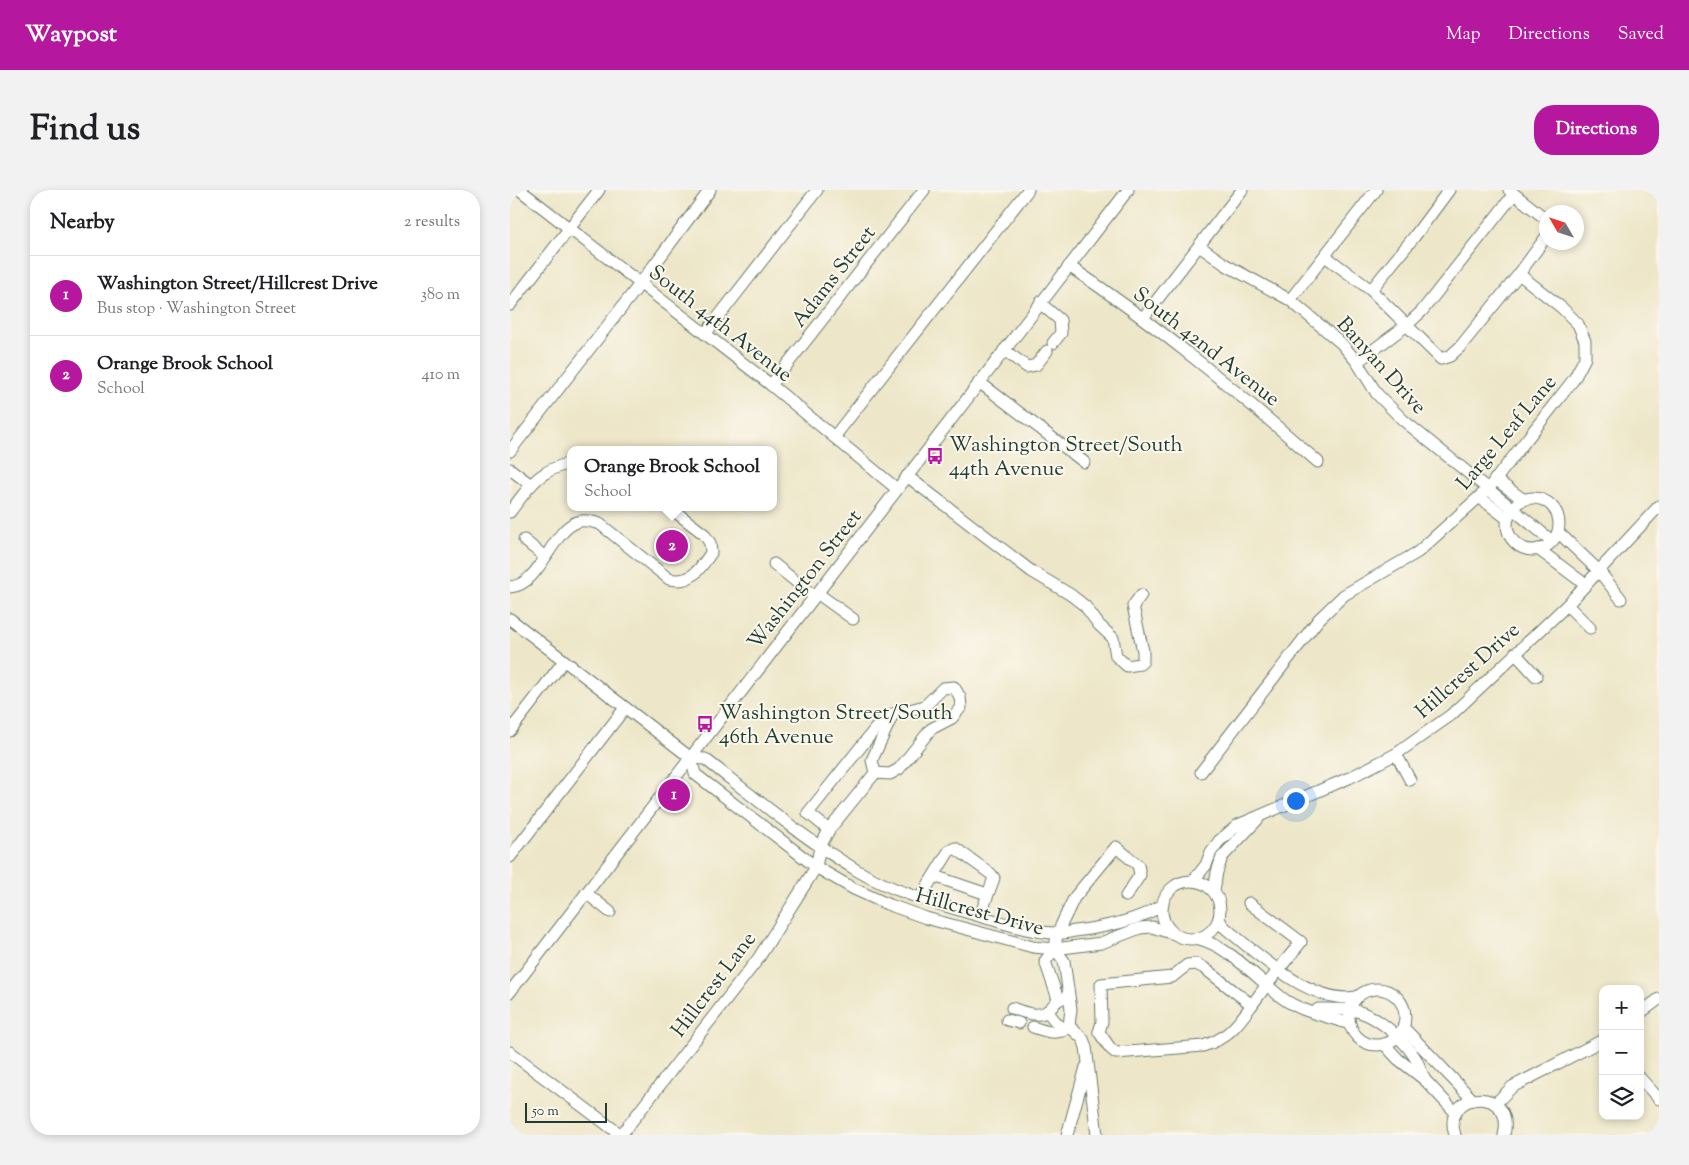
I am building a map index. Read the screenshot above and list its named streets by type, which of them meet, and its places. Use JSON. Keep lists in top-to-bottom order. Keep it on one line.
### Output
{"streets":{"street":["Adams Street","South 44th Avenue","South 42nd Avenue","Banyan Drive","Large Leaf Lane","Washington Street","Hillcrest Drive","Hillcrest Lane"]},"crossings":[["Adams Street","South 44th Avenue"],["South 44th Avenue","Washington Street"],["South 42nd Avenue","Washington Street"],["Banyan Drive","Large Leaf Lane"],["Banyan Drive","Hillcrest Drive"],["Washington Street","Hillcrest Drive"],["Hillcrest Drive","Hillcrest Lane"]],"places":{"bus stop":["Washington Street/South 44th Avenue","Washington Street/South 46th Avenue"]},"scale_bar":"50 m","north":"top left","page":{"header":"Waypost","nav":["Map","Directions","Saved"],"title":"Find us","buttons":"Directions","heading":["Nearby","2 results"],"list":[{"mark":"1","name":"Washington Street/Hillcrest Drive","note":"Bus stop · Washington Street","value":"380 m"},{"mark":"2","name":"Orange Brook School","note":"School","value":"410 m"}],"popup":["Orange Brook School","School"],"pins":["2","1"],"map_buttons":["+","−"],"scale":"50 m"}}
